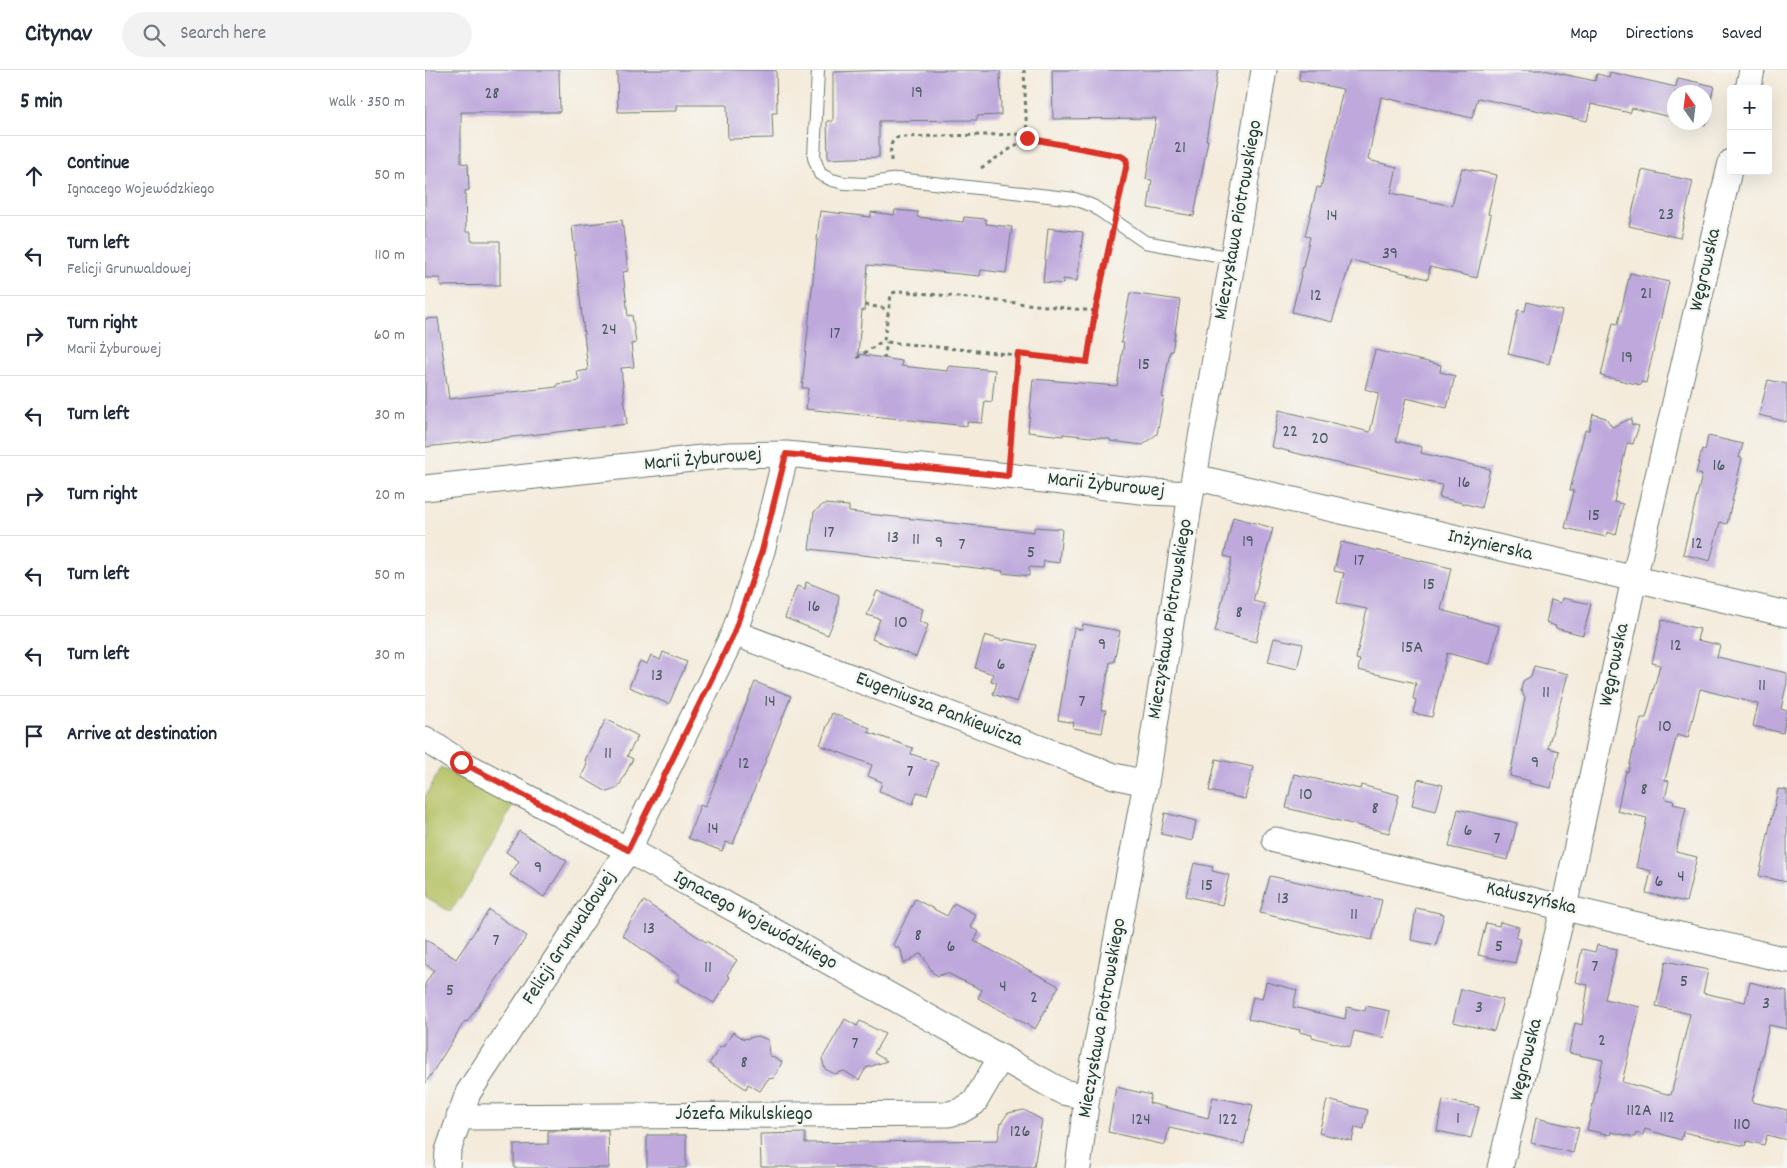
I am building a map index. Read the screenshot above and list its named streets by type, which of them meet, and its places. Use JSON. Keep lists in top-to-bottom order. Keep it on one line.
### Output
{"streets":{"street":["Mieczysława Piotrowskiego","Węgrowska","Marii Żyburowej","Inżynierska","Eugeniusza Pankiewicza","Kałuszyńska","Ignacego Wojewódzkiego","Felicji Grunwaldowej","Józefa Mikulskiego"]},"crossings":[["Mieczysława Piotrowskiego","Marii Żyburowej"],["Mieczysława Piotrowskiego","Inżynierska"],["Mieczysława Piotrowskiego","Eugeniusza Pankiewicza"],["Mieczysława Piotrowskiego","Ignacego Wojewódzkiego"],["Węgrowska","Inżynierska"],["Węgrowska","Kałuszyńska"],["Marii Żyburowej","Inżynierska"],["Marii Żyburowej","Felicji Grunwaldowej"],["Eugeniusza Pankiewicza","Felicji Grunwaldowej"],["Ignacego Wojewódzkiego","Felicji Grunwaldowej"],["Ignacego Wojewódzkiego","Józefa Mikulskiego"],["Felicji Grunwaldowej","Józefa Mikulskiego"]],"house_numbers":["19","28","21","23","14","39","21","12","24","17","19","15","22","20","16","16","15","17","13","11","19","9","12","7","5","17","15","16","8","10","9","12","15A","6","13","11","11","14","7","10","11","9","12","7","8","10","8","14","6","7","9","4","6","15","13","11","13","8","7","6","5","7","11","5","4","5","2","3","3","2","7","8","112A","112","1","124","122","110","126"],"north":"top","page":{"header":"Citynav","search":"Search here","nav":["Map","Directions","Saved"],"heading":["5 min","Walk · 350 m"],"map_buttons":["+","−"],"list":[["Continue","Ignacego Wojewódzkiego","50 m"],["Turn left","Felicji Grunwaldowej","110 m"],["Turn right","Marii Żyburowej","60 m"],["Turn left","30 m"],["Turn right","20 m"],["Turn left","50 m"],["Turn left","30 m"],"Arrive at destination"]}}
